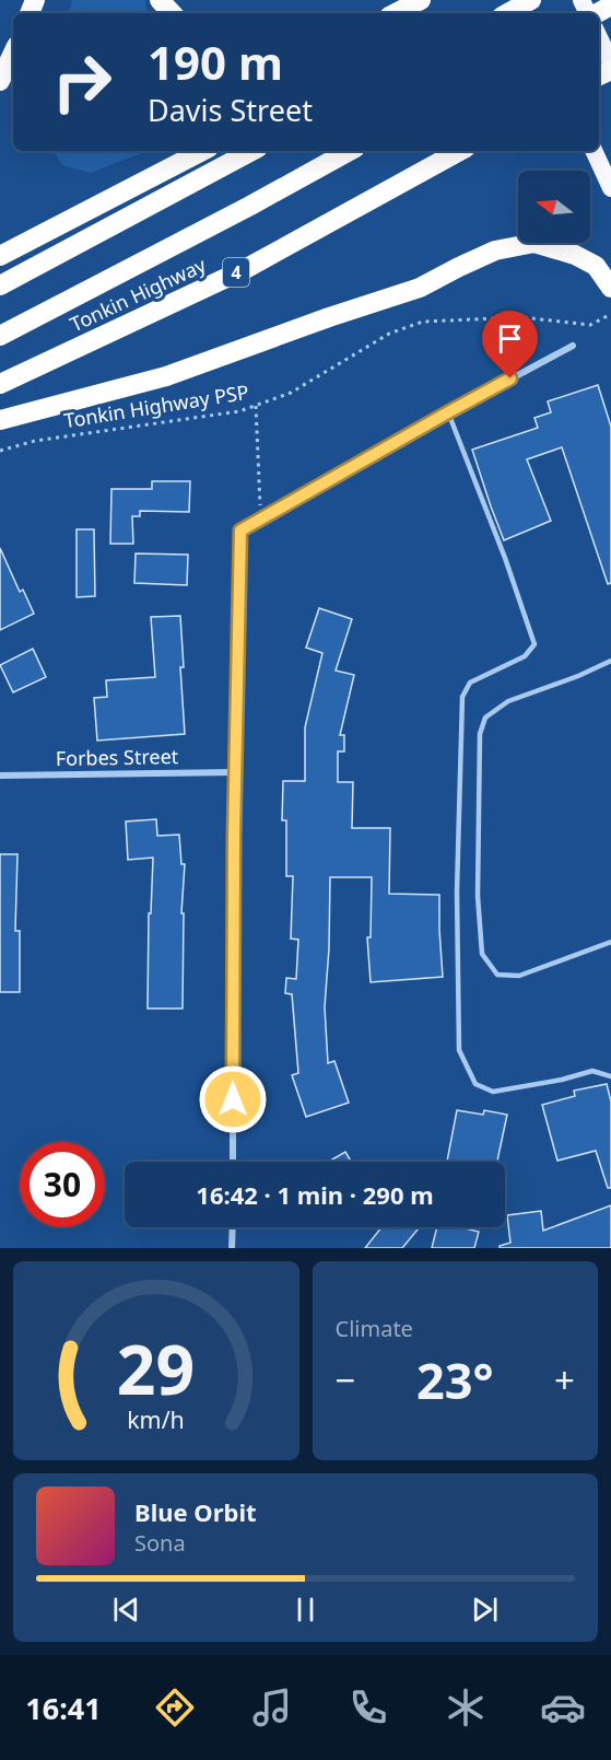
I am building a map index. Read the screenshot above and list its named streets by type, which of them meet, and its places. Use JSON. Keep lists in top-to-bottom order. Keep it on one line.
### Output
{"streets":{"highway":["4","Tonkin Highway"],"street":["Forbes Street"],"path":["Tonkin Highway PSP"]},"north":"left","page":{"turn":["190 m","Davis Street"],"limit":"30","trip":"16:42 · 1 min · 290 m","tile":"Climate","heat":["−","23°","+"],"song":["Blue Orbit","Sona"],"tabs":"16:41","gauge":["29","km/h"]}}
